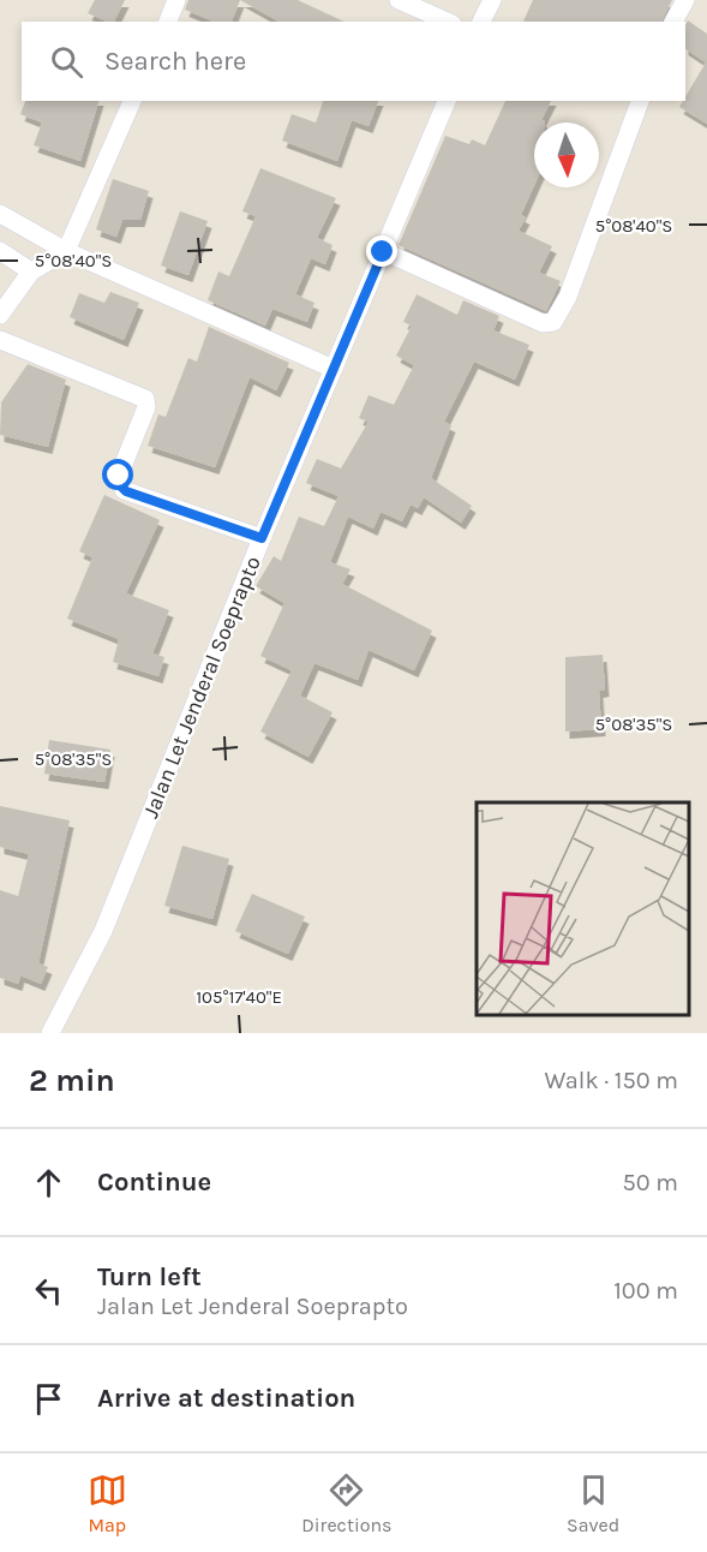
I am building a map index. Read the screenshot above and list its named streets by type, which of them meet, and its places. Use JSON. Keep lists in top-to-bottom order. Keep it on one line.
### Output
{"streets":{"street":["Jalan Let Jenderal Soeprapto"]},"north":"bottom","page":{"search":"Search here","heading":["2 min","Walk · 150 m"],"list":[["Continue","50 m"],["Turn left","Jalan Let Jenderal Soeprapto","100 m"],"Arrive at destination"],"nav":["Map","Directions","Saved"]},"coordinates":["5°08'40\"S","5°08'35\"S","105°17'40\"E"]}
